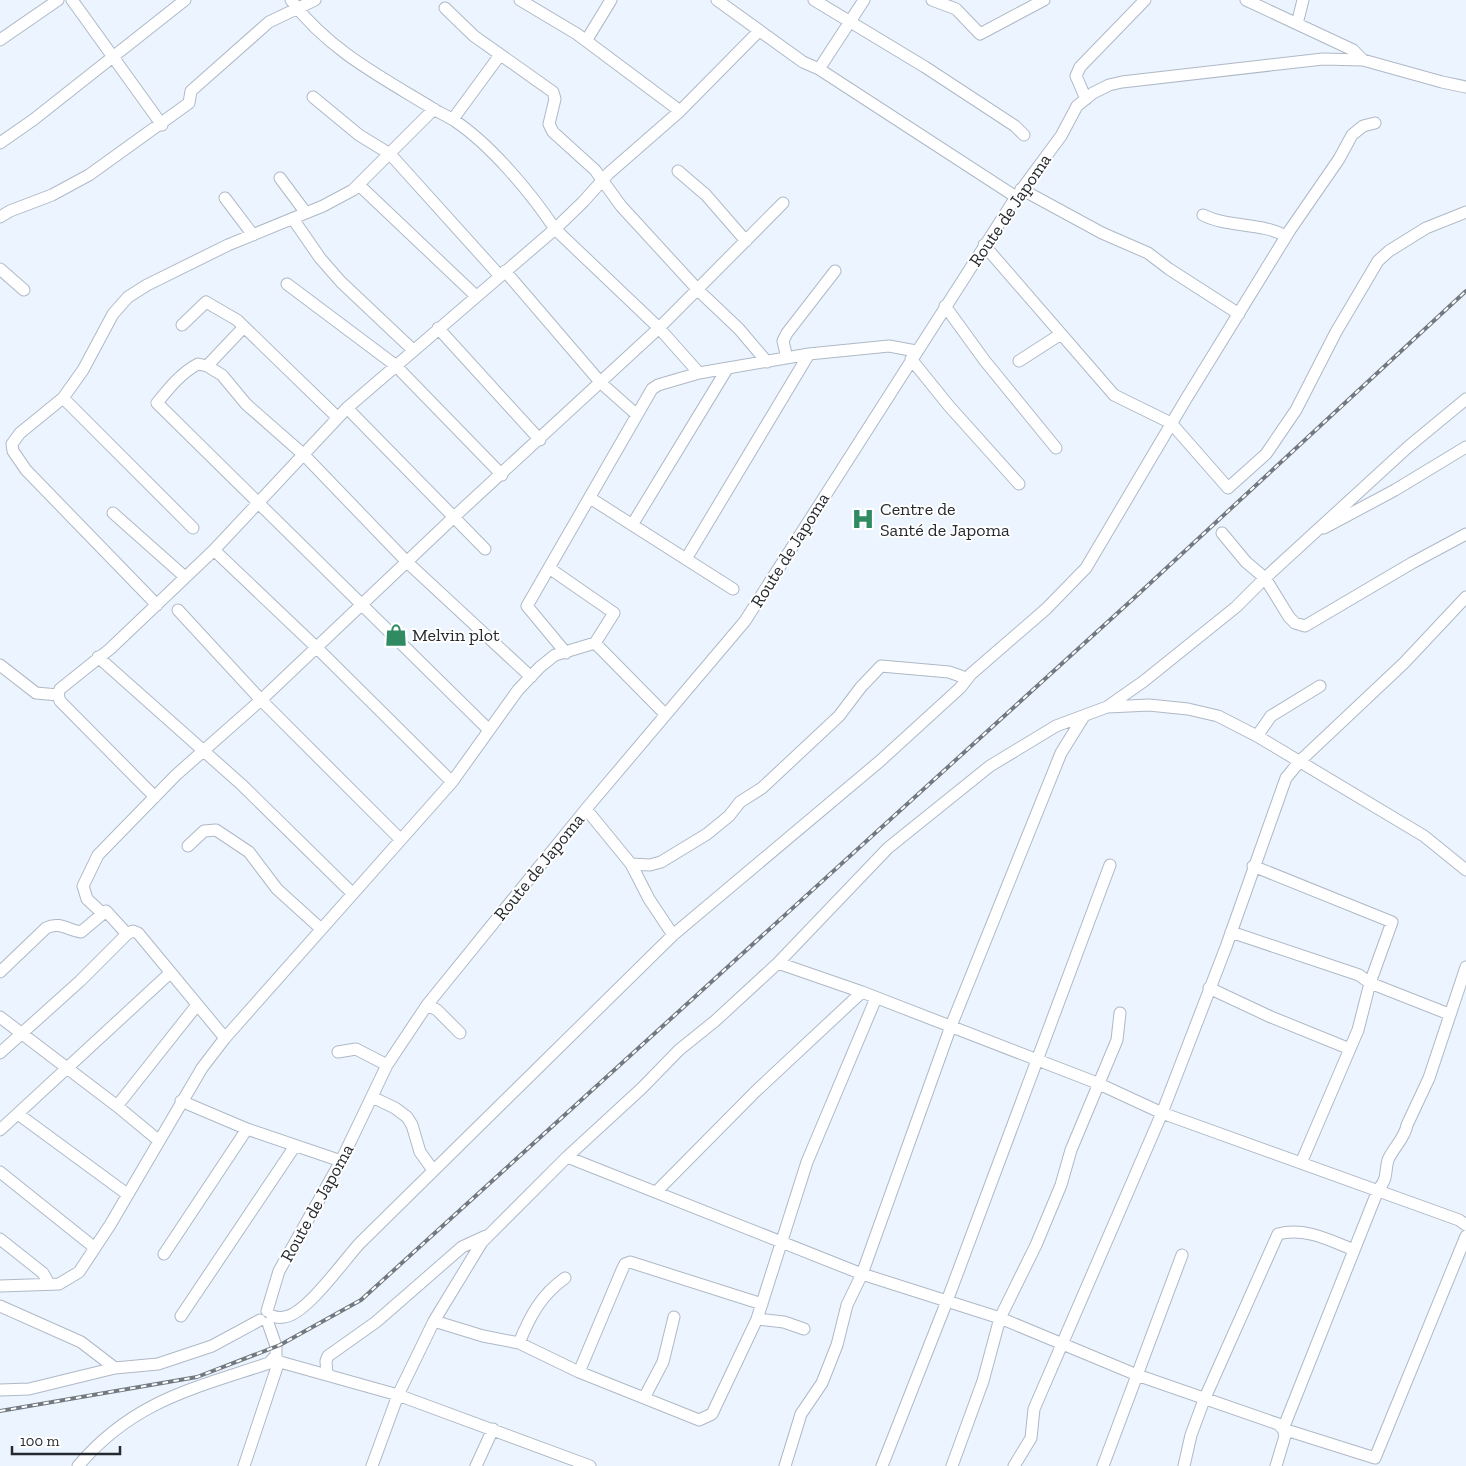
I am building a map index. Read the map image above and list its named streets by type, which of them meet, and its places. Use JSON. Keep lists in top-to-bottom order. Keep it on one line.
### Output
{"streets":{"street":["Route de Japoma"]},"places":{"hospital":["Centre de Santé de Japoma"],"shop":["Melvin plot"]},"scale_bar":"100 m"}
